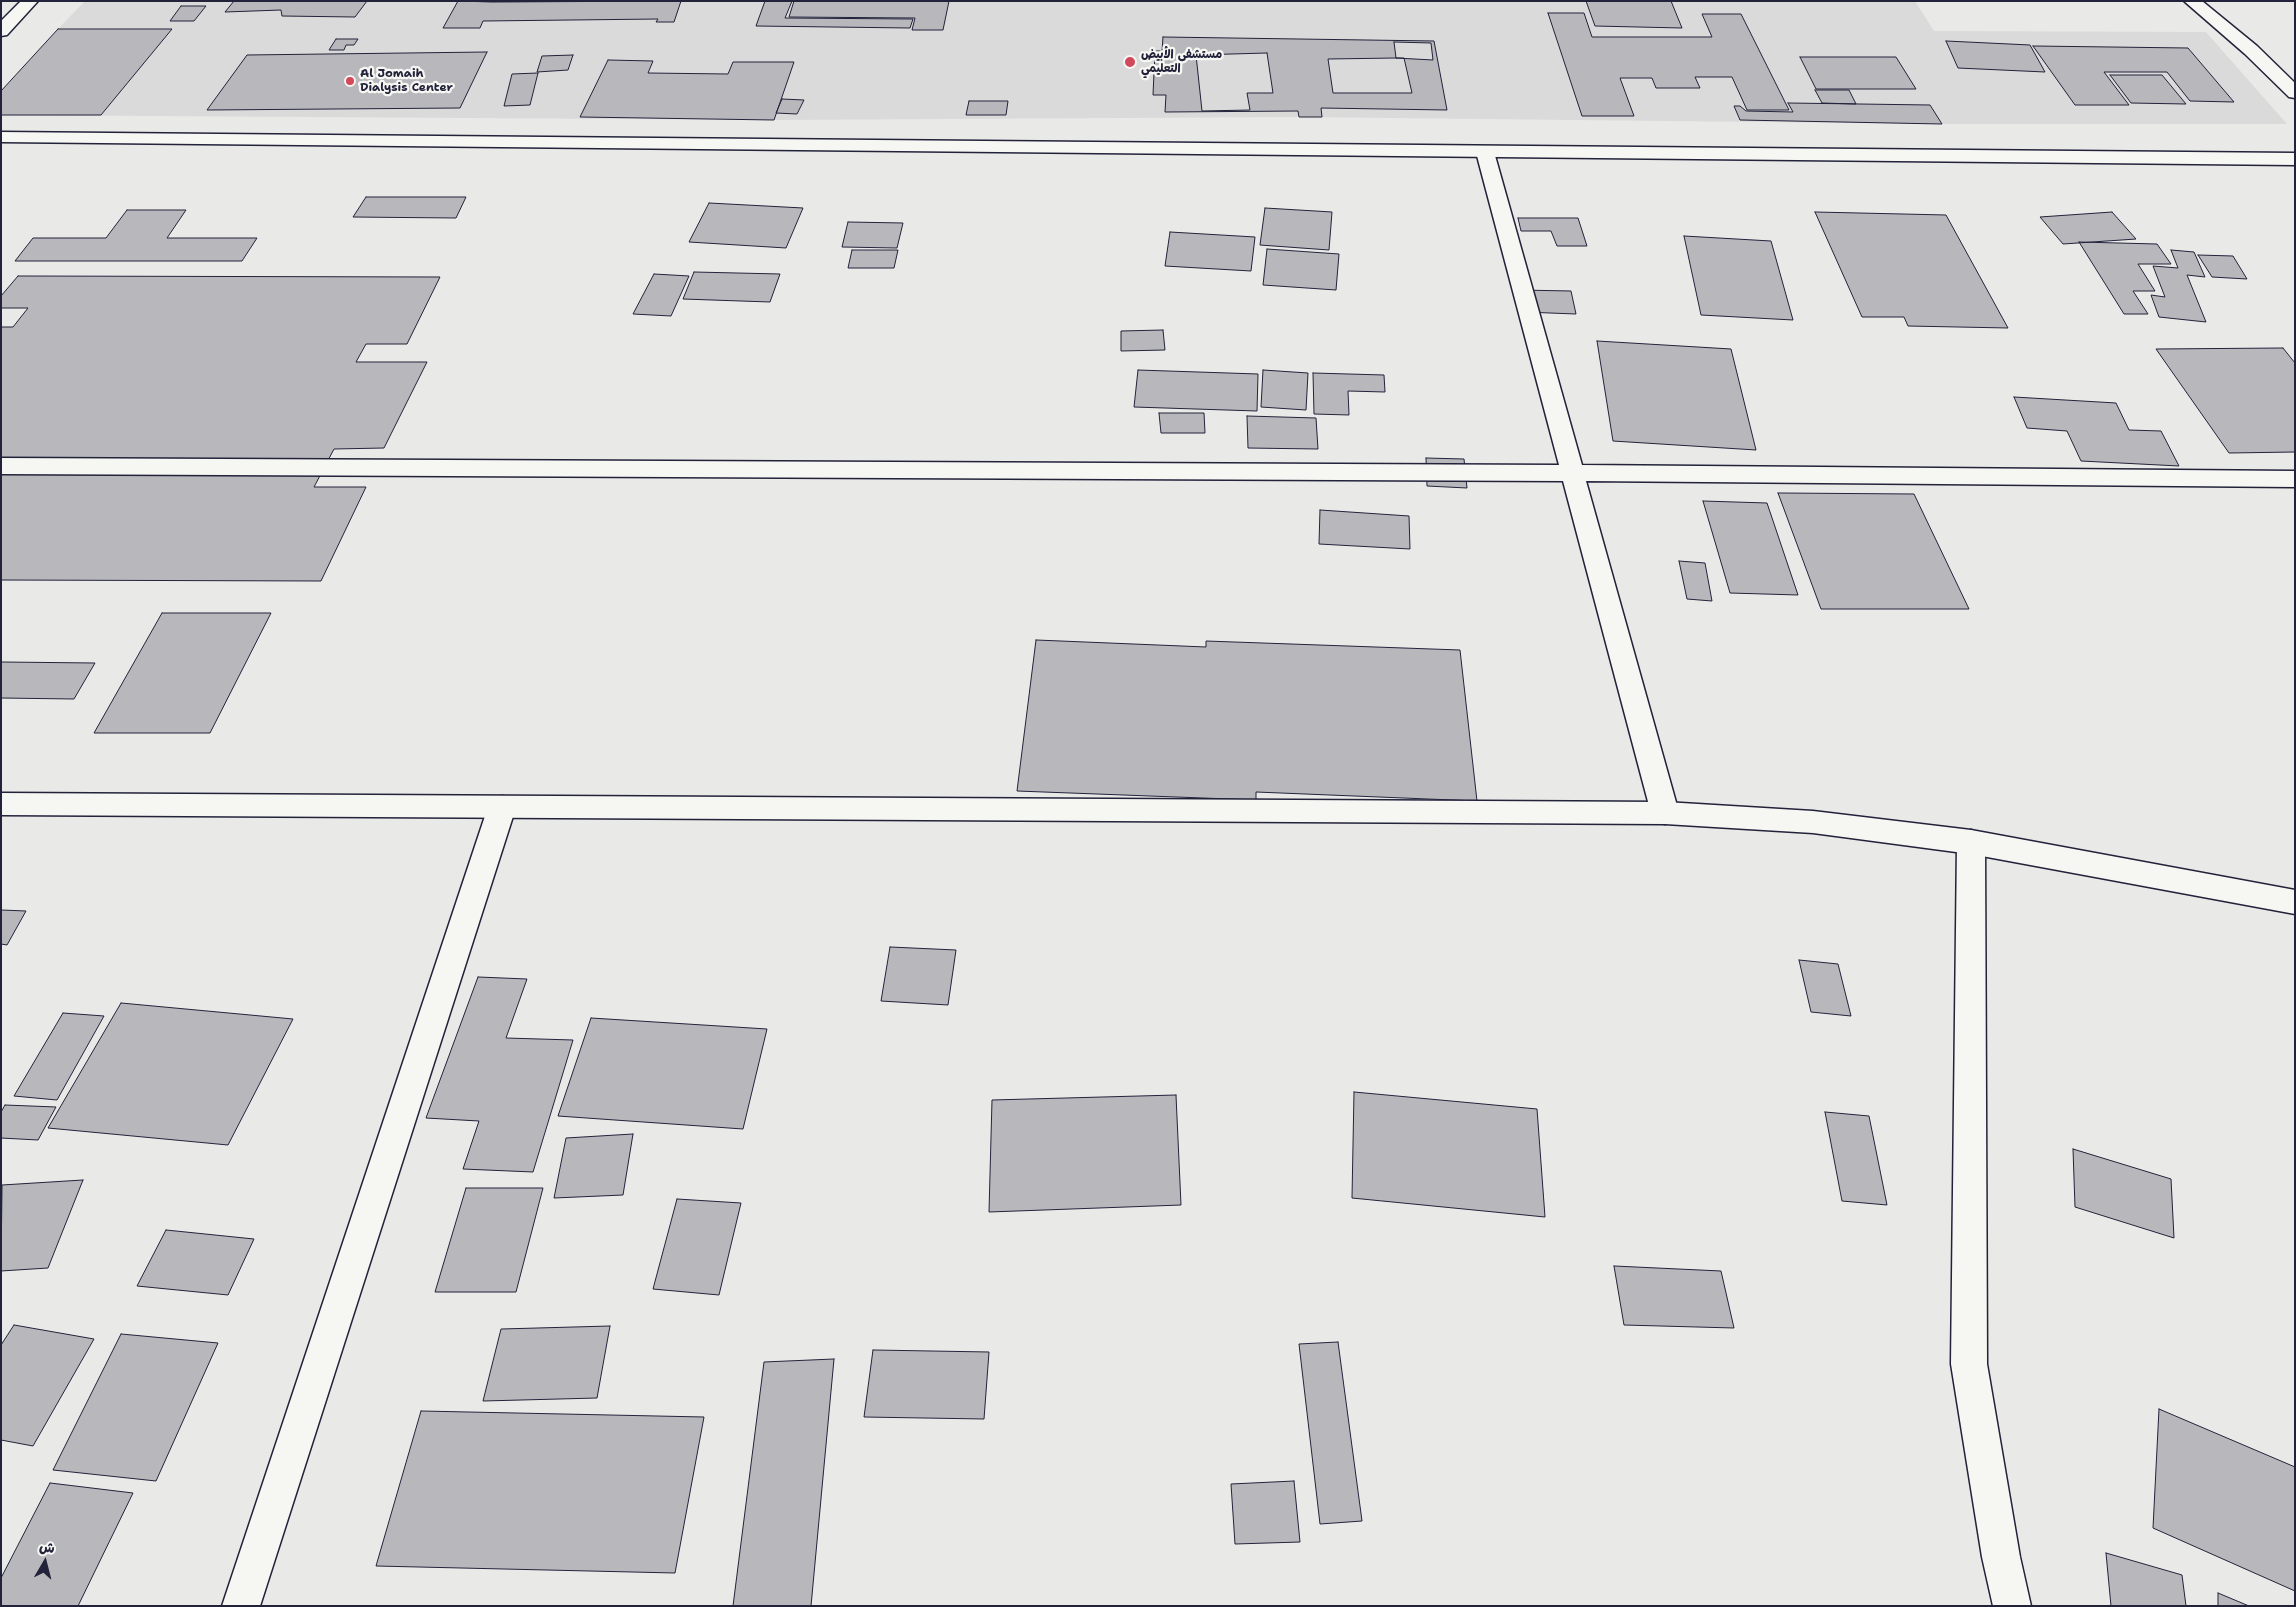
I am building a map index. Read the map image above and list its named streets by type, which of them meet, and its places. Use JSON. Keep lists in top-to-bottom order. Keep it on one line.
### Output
{"places":["مستشفى الأبيض التعليمي","Al Jomaih Dialysis Center"],"north":"top"}
